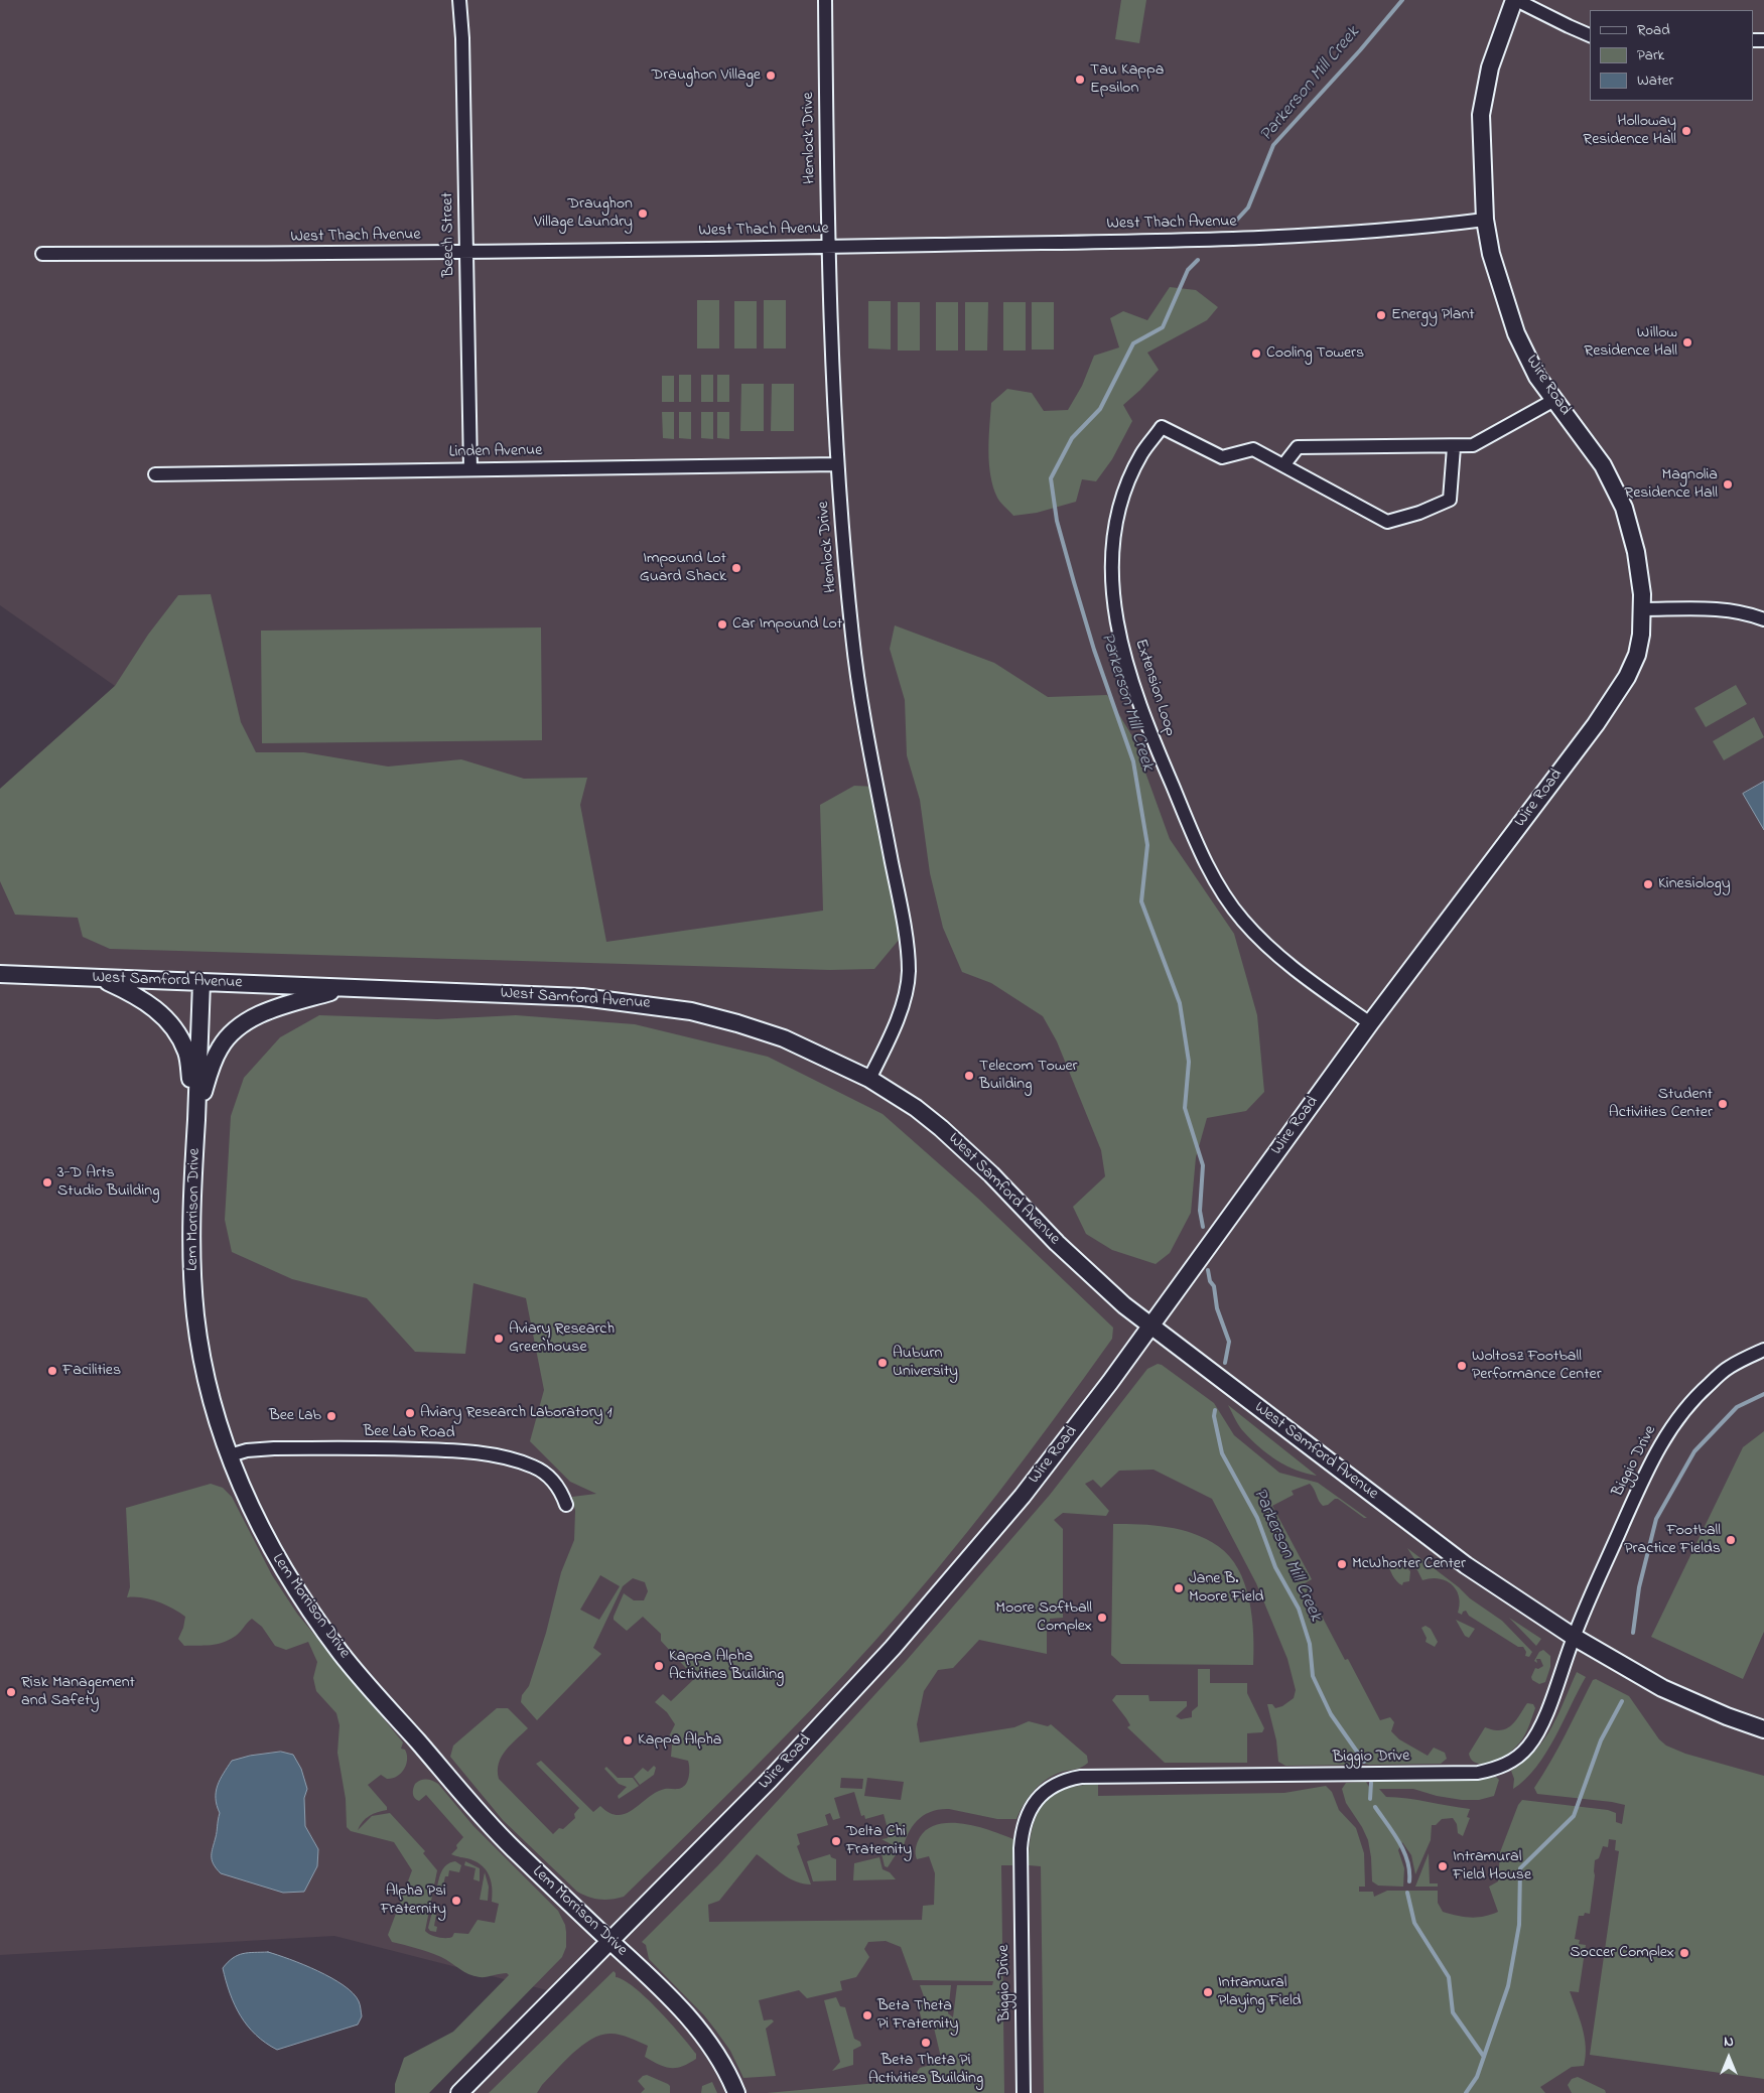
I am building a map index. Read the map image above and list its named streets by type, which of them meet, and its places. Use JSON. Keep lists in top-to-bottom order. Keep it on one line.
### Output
{"streets":{"street":["Hemlock Drive","West Thach Avenue","Beech Street","Wire Road","Linden Avenue","Extension Loop","West Samford Avenue","Lem Morrison Drive","Bee Lab Road","Biggio Drive"]},"crossings":[["Hemlock Drive","West Thach Avenue"],["Hemlock Drive","Linden Avenue"],["Hemlock Drive","West Samford Avenue"],["West Thach Avenue","Beech Street"],["West Thach Avenue","Wire Road"],["Beech Street","Linden Avenue"],["Wire Road","Extension Loop"],["Wire Road","West Samford Avenue"],["Wire Road","Lem Morrison Drive"],["West Samford Avenue","Lem Morrison Drive"],["West Samford Avenue","Biggio Drive"],["Lem Morrison Drive","Bee Lab Road"]],"water":["Parkerson Mill Creek"],"places":["Draughon Village","Tau Kappa Epsilon","Holloway Residence Hall","Draughon Village Laundry","Energy Plant","Willow Residence Hall","Cooling Towers","Magnolia Residence Hall","Impound Lot Guard Shack","Car Impound Lot","Kinesiology","Telecom Tower Building","Student Activities Center","3-D Arts Studio Building","Aviary Research Greenhouse","Auburn University","Woltosz Football Performance Center","Facilities","Aviary Research Laboratory 1","Bee Lab","Football Practice Fields","McWhorter Center","Jane B. Moore Field","Moore Softball Complex","Kappa Alpha Activities Building","Risk Management and Safety","Kappa Alpha","Delta Chi Fraternity","Intramural Field House","Alpha Psi Fraternity","Soccer Complex","Intramural Playing Field","Beta Theta Pi Fraternity","Beta Theta Pi Activities Building"],"legend":["Road","Park","Water"],"north":"top"}
